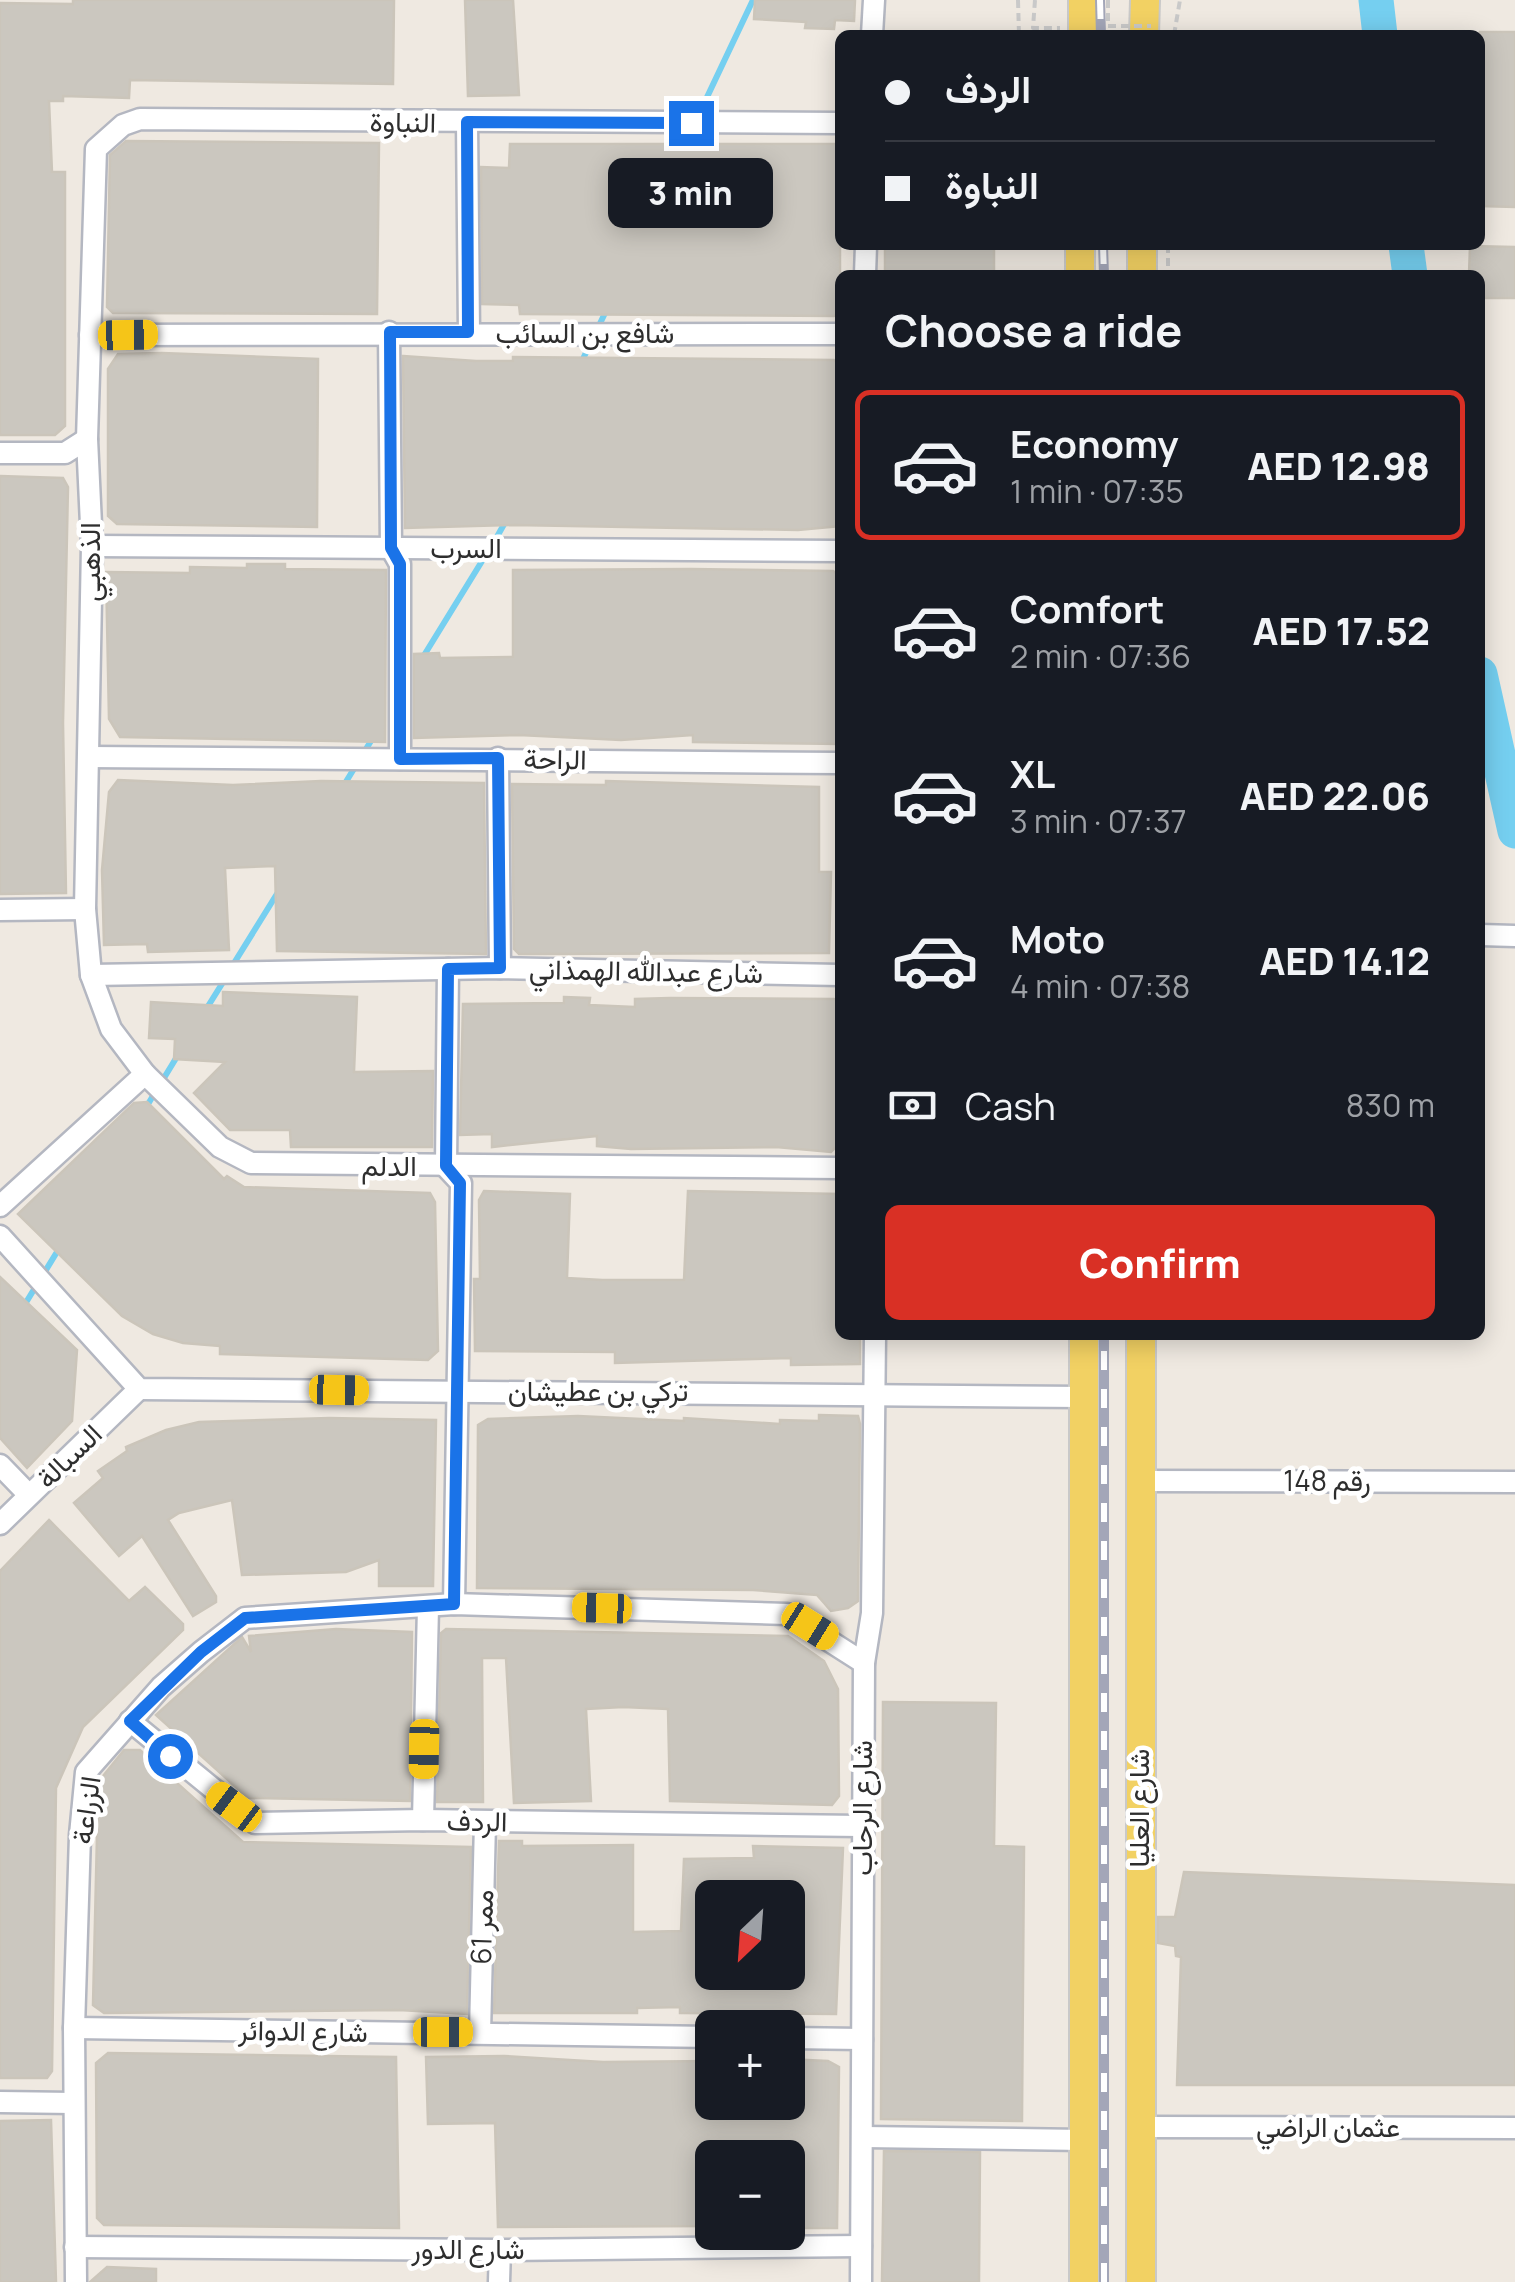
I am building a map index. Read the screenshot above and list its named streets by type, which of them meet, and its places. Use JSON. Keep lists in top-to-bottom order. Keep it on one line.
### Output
{"streets":{"main road":["شارع العليا"],"street":["النباوة","شافع بن السائب","السرب","الذهبي","الراحة","شارع عبدالله الهمذاني","الدلم","تركي بن عطيشان","السبالة","رقم 148","شارع الرحاب","الزراعة","الردف","ممر 61","شارع الدوائر","عثمان الراضي","شارع الدور"]},"crossings":[["النباوة","الذهبي"],["شافع بن السائب","الذهبي"],["السرب","الذهبي"],["الذهبي","الراحة"],["الذهبي","شارع عبدالله الهمذاني"],["الذهبي","الدلم"],["شارع عبدالله الهمذاني","الدلم"],["تركي بن عطيشان","السبالة"],["تركي بن عطيشان","شارع الرحاب"],["تركي بن عطيشان","شارع العليا"],["رقم 148","شارع العليا"],["شارع الرحاب","الزراعة"],["شارع الرحاب","الردف"],["شارع الرحاب","شارع الدور"],["شارع العليا","عثمان الراضي"],["الزراعة","الردف"],["الزراعة","شارع الدوائر"],["الزراعة","شارع الدور"],["الردف","ممر 61"],["ممر 61","شارع الدوائر"]],"north":"bottom left","page":{"banner":["الردف","النباوة"],"bubble":"3 min","heading":"Choose a ride","list":[{"name":"Economy","note":"1 min · 07:35","value":"AED 12.98"},{"name":"Comfort","note":"2 min · 07:36","value":"AED 17.52"},{"name":"XL","note":"3 min · 07:37","value":"AED 22.06"},{"name":"Moto","note":"4 min · 07:38","value":"AED 14.12"}],"pay":["Cash","830 m"],"buttons":"Confirm","map_buttons":["+","−"]}}
